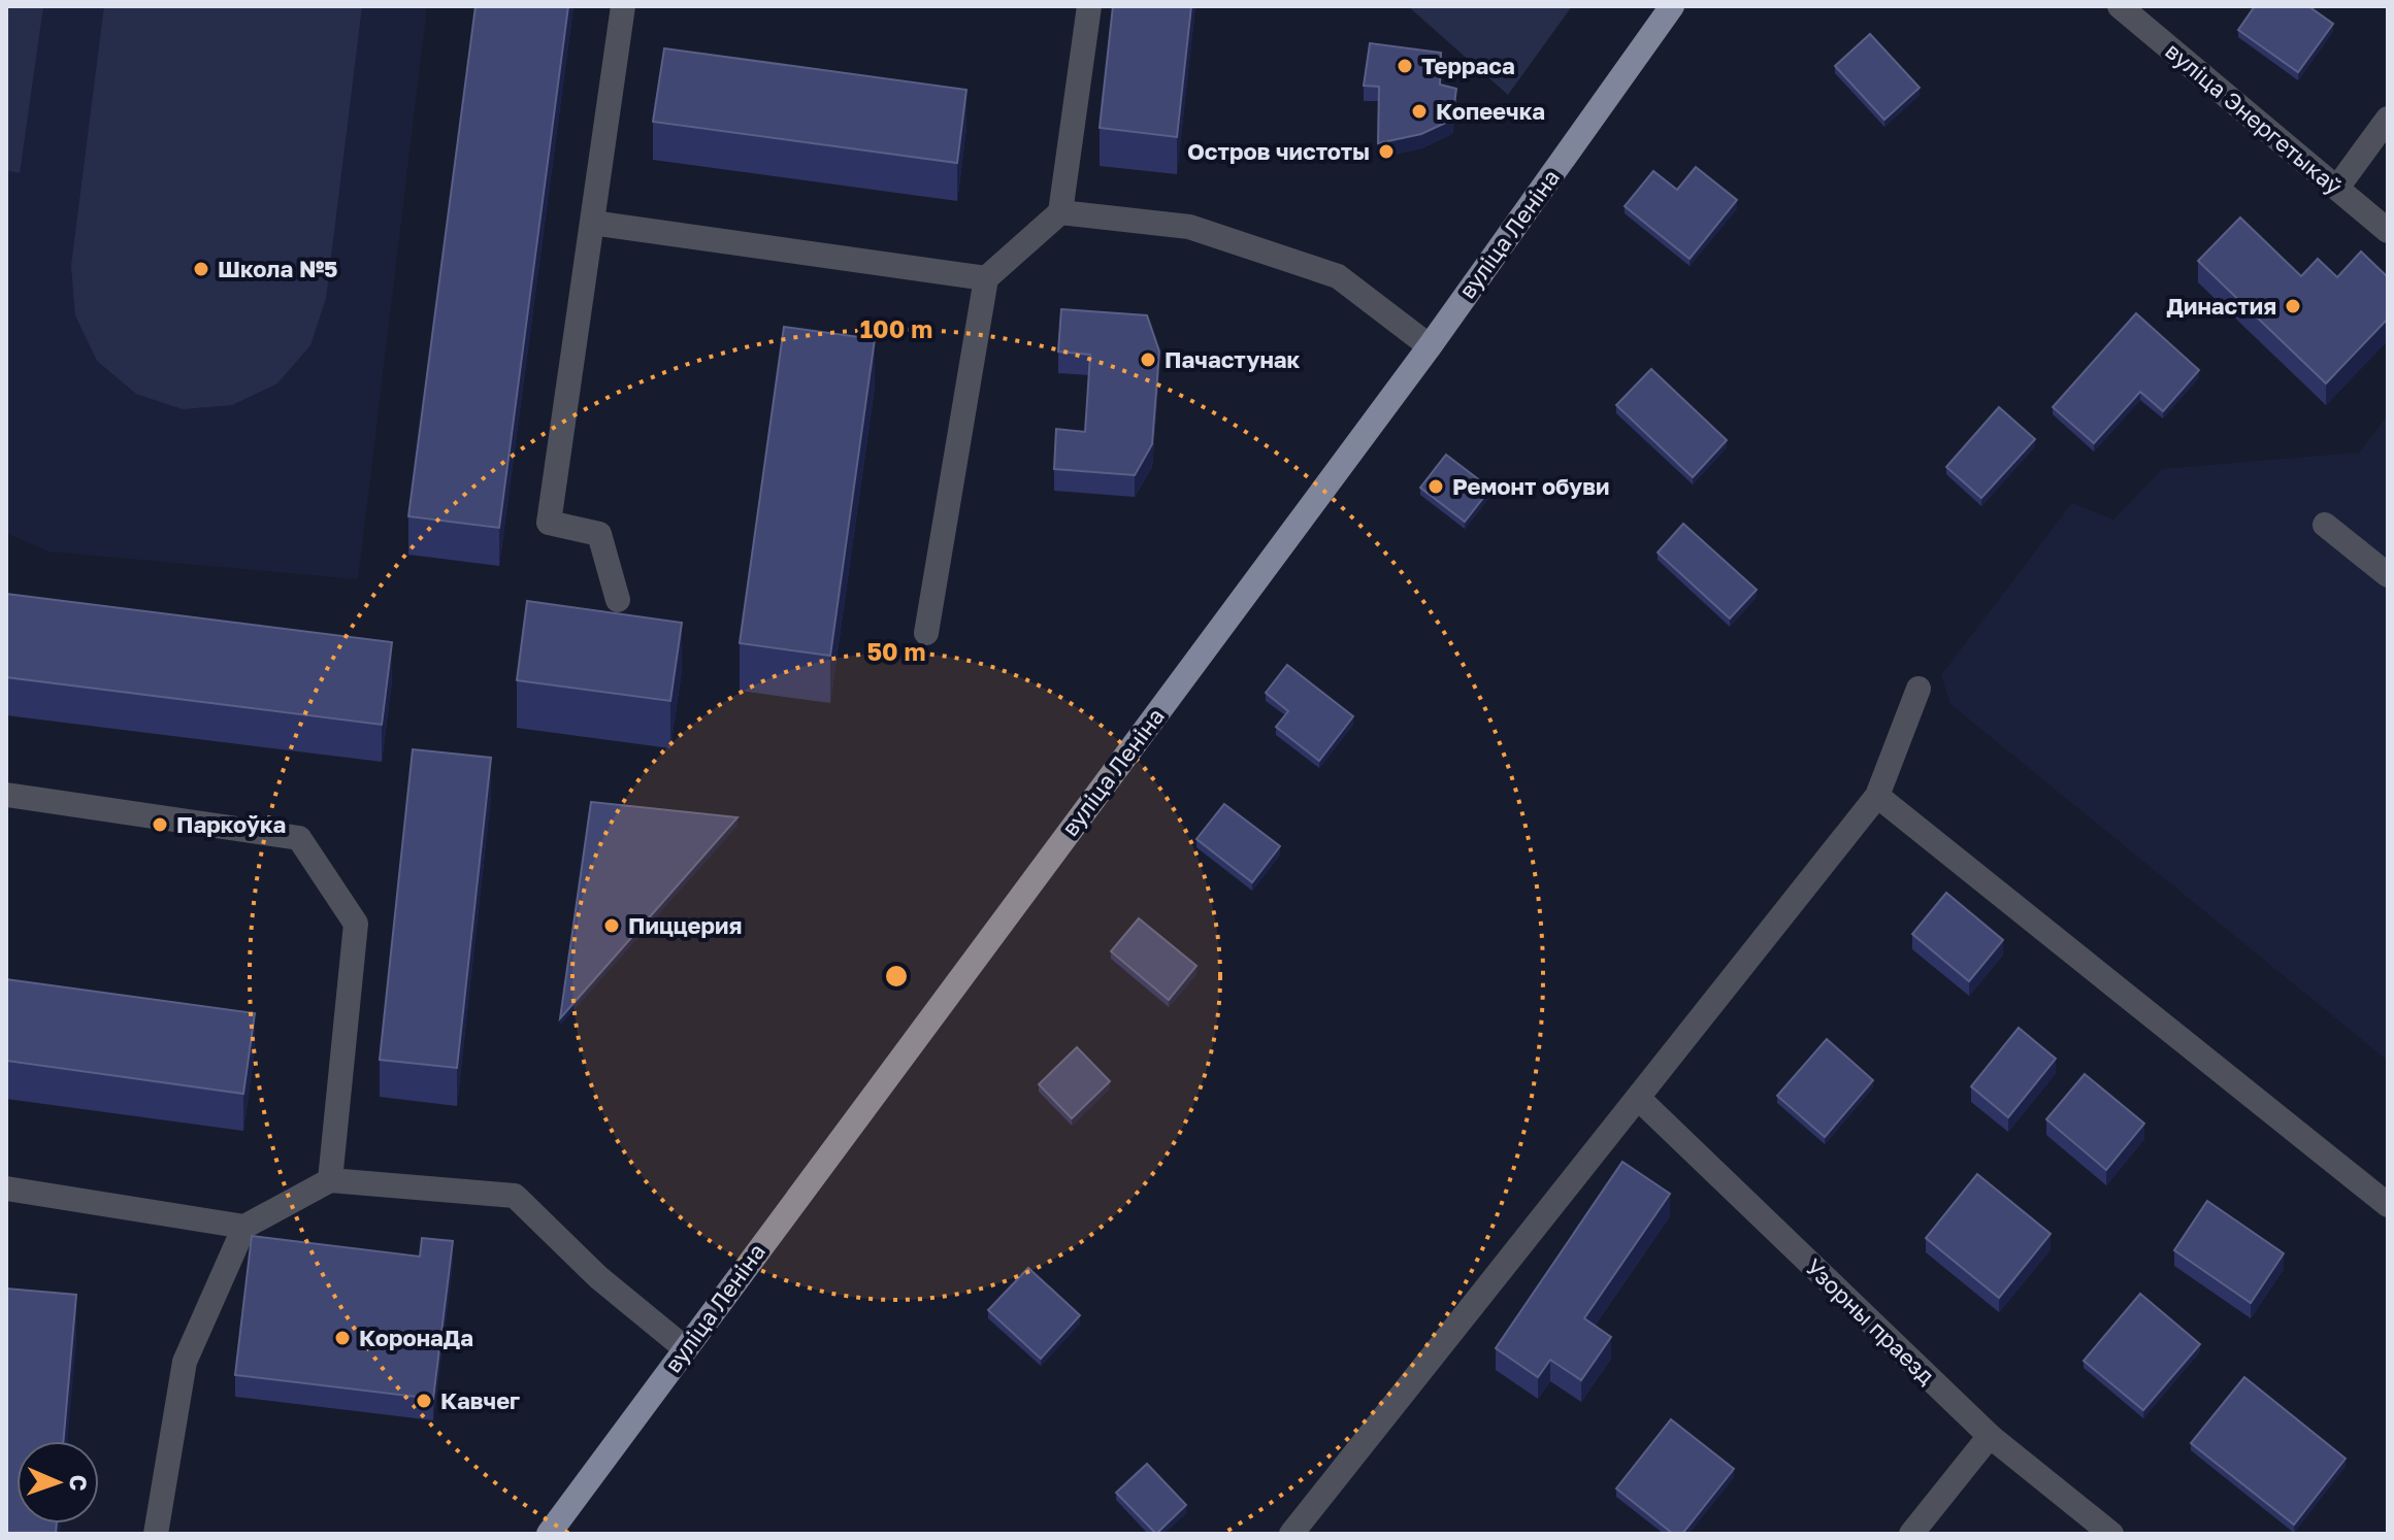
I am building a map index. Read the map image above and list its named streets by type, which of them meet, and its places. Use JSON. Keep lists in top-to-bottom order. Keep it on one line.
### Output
{"streets":{"main road":["вуліца Леніна"],"street":["вуліца Энергетыкаў","Узорны праезд"]},"places":["Терраса","Копеечка","Остров чистоты","Школа №5","Династия","Пачастунак","Ремонт обуви","Паркоўка","Пиццерия","КоронаДа","Кавчег"],"north":"right","rings":["100 m","50 m"]}
